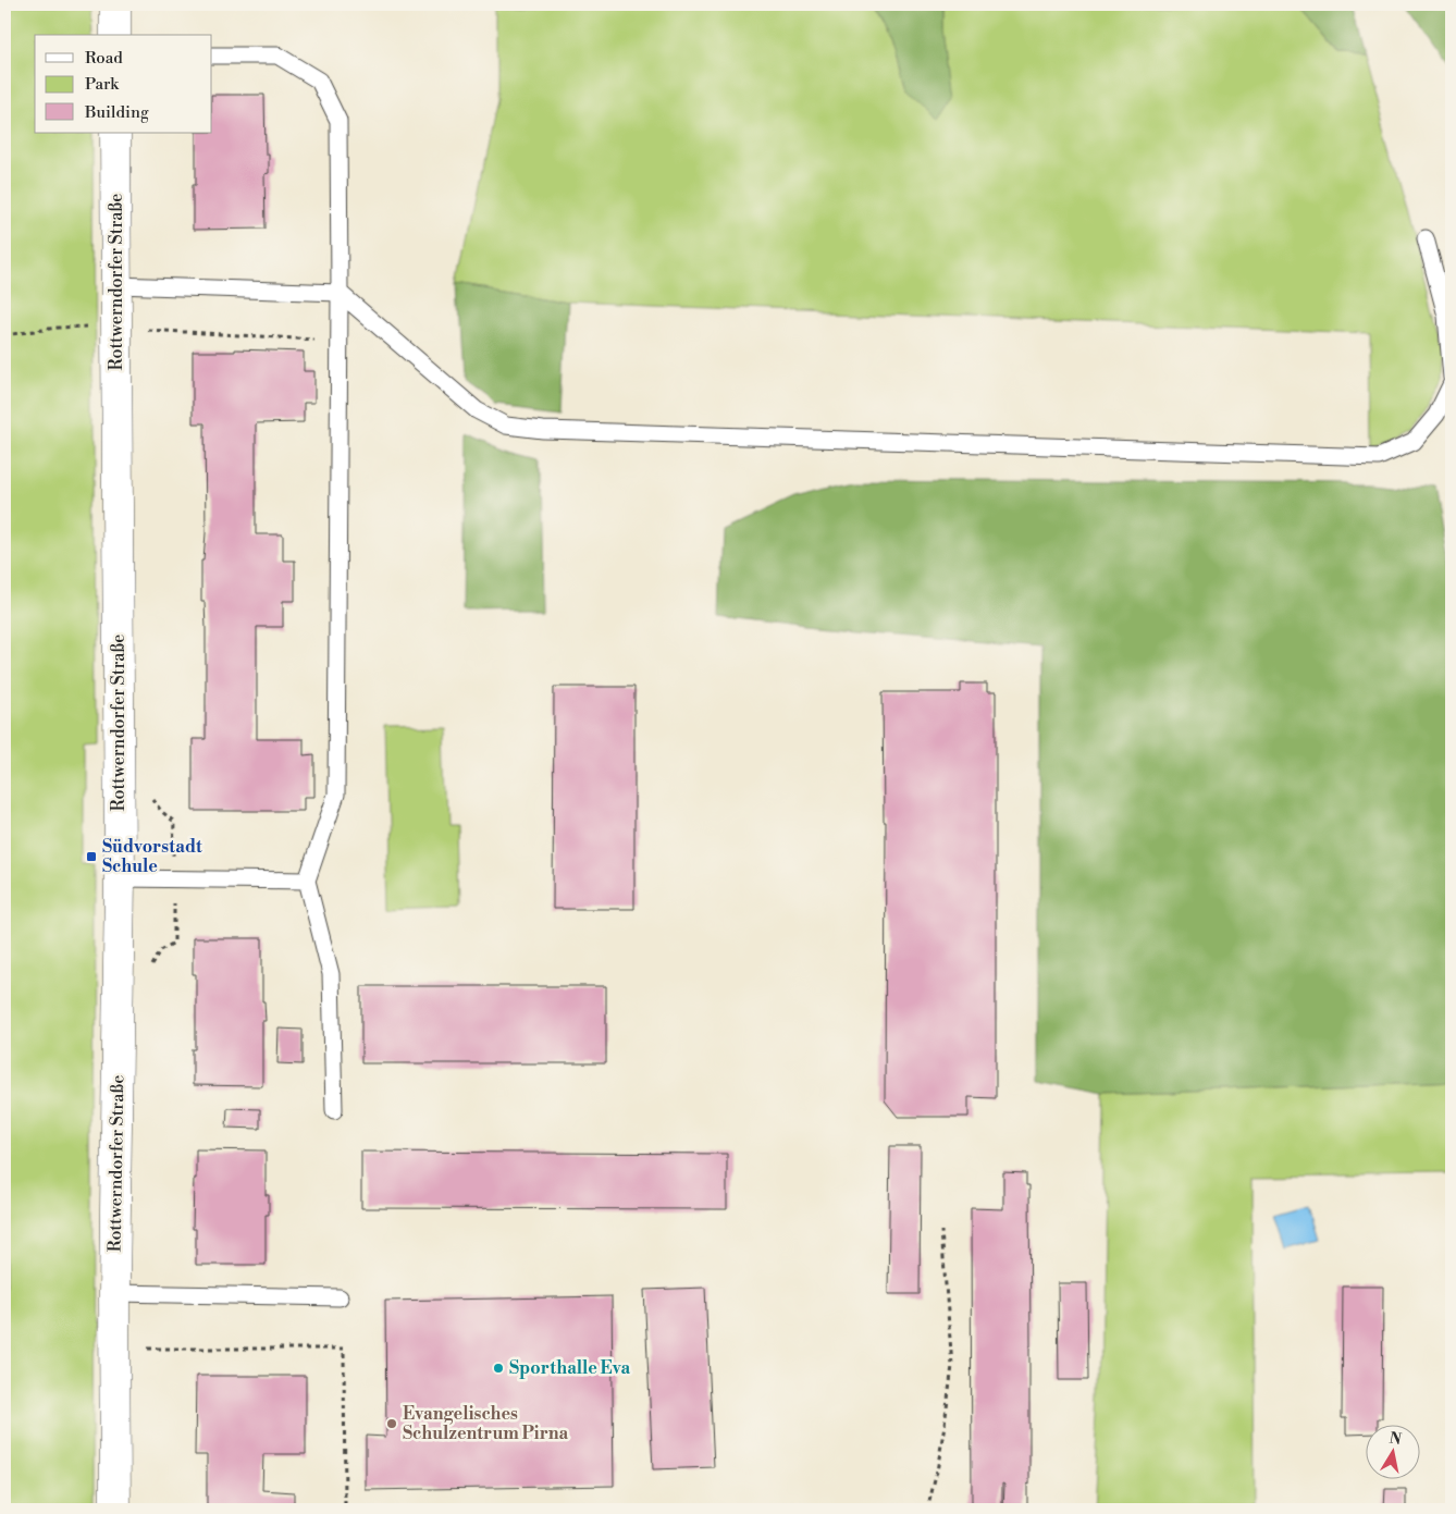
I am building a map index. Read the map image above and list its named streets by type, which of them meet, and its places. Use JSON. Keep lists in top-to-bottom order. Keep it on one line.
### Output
{"streets":{"main road":["Rottwerndorfer Straße"]},"places":{"transit":["Südvorstadt Schule"],"other":["Sporthalle Eva","Evangelisches Schulzentrum Pirna"]},"legend":["Road","Park","Building"],"north":"top"}
